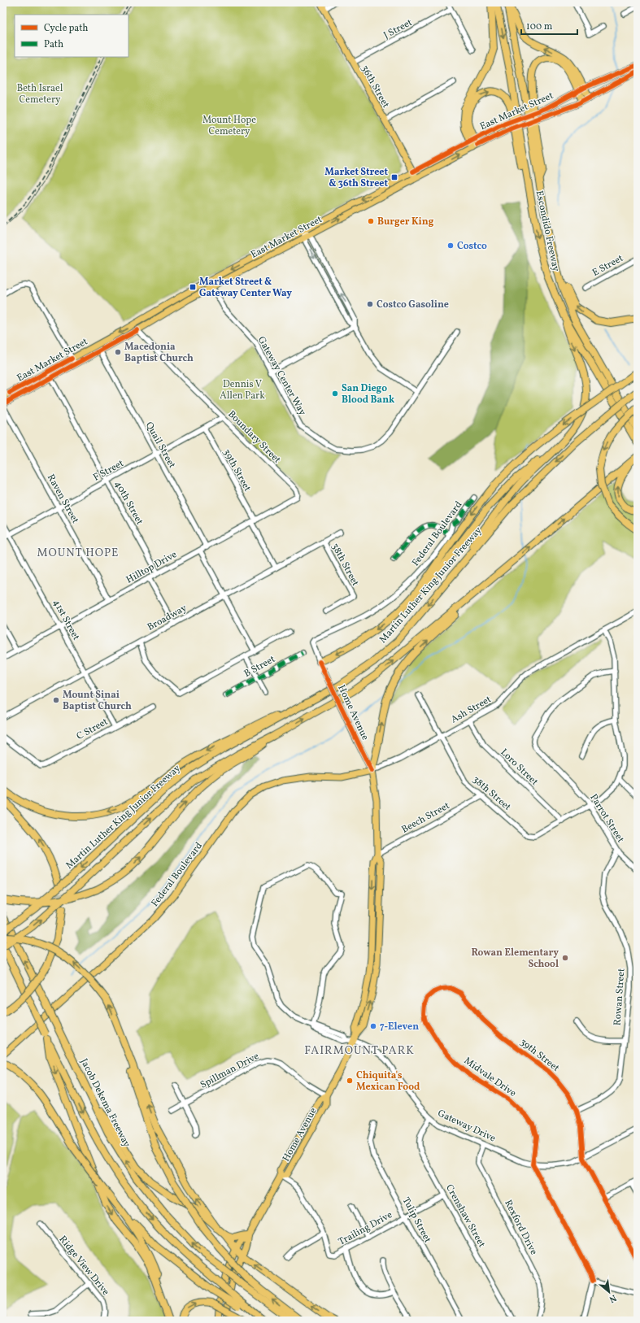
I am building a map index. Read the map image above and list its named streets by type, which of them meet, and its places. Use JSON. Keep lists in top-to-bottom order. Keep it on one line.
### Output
{"streets":{"highway":["Escondido Freeway","Martin Luther King Junior Freeway","Jacob Dekema Freeway"],"main road":["36th Street","East Market Street","Federal Boulevard","Home Avenue"],"street":["J Street","E Street","Gateway Center Way","Boundary Street","Quail Street","F Street","39th Street","Raven Street","40th Street","38th Street","Hilltop Drive","Broadway","41st Street","B Street","Ash Street","C Street","Loro Street","Beech Street","Parrot Street","Rowan Street","Spillman Drive","Midvale Drive","Gateway Drive","Crenshaw Street","Tulip Street","Rexford Drive","Trailing Drive","Ridge View Drive"]},"crossings":[["J Street","36th Street"],["36th Street","East Market Street"],["East Market Street","Gateway Center Way"],["East Market Street","Boundary Street"],["East Market Street","Quail Street"],["East Market Street","Raven Street"],["East Market Street","40th Street"],["Boundary Street","F Street"],["Boundary Street","Hilltop Drive"],["Quail Street","F Street"],["Quail Street","Hilltop Drive"],["F Street","39th Street"],["F Street","Raven Street"],["F Street","40th Street"],["F Street","41st Street"],["39th Street","Hilltop Drive"],["39th Street","Broadway"],["39th Street","Rowan Street"],["39th Street","Midvale Drive"],["39th Street","Gateway Drive"],["Raven Street","Hilltop Drive"],["40th Street","Hilltop Drive"],["Federal Boulevard","Ash Street"],["Federal Boulevard","Home Avenue"],["38th Street","Broadway"],["38th Street","Ash Street"],["38th Street","Loro Street"],["38th Street","Beech Street"],["Hilltop Drive","41st Street"],["Broadway","41st Street"],["41st Street","C Street"],["Ash Street","Home Avenue"],["Ash Street","Loro Street"],["Home Avenue","Beech Street"],["Home Avenue","Spillman Drive"],["Home Avenue","Gateway Drive"],["Parrot Street","Rowan Street"],["Midvale Drive","Gateway Drive"],["Gateway Drive","Crenshaw Street"],["Gateway Drive","Rexford Drive"],["Crenshaw Street","Trailing Drive"],["Tulip Street","Trailing Drive"]],"districts":["MOUNT HOPE","FAIRMOUNT PARK"],"parks":["Beth Israel Cemetery","Mount Hope Cemetery","Dennis V Allen Park"],"places":{"transit":["Market Street & 36th Street","Market Street & Gateway Center Way"],"other":["Burger King","Costco","Costco Gasoline","Macedonia Baptist Church","San Diego Blood Bank","Mount Sinai Baptist Church","Rowan Elementary School","7-Eleven","Chiquita's Mexican Food"]},"legend":["Cycle path","Path"],"scale_bar":"100 m","north":"bottom right"}
